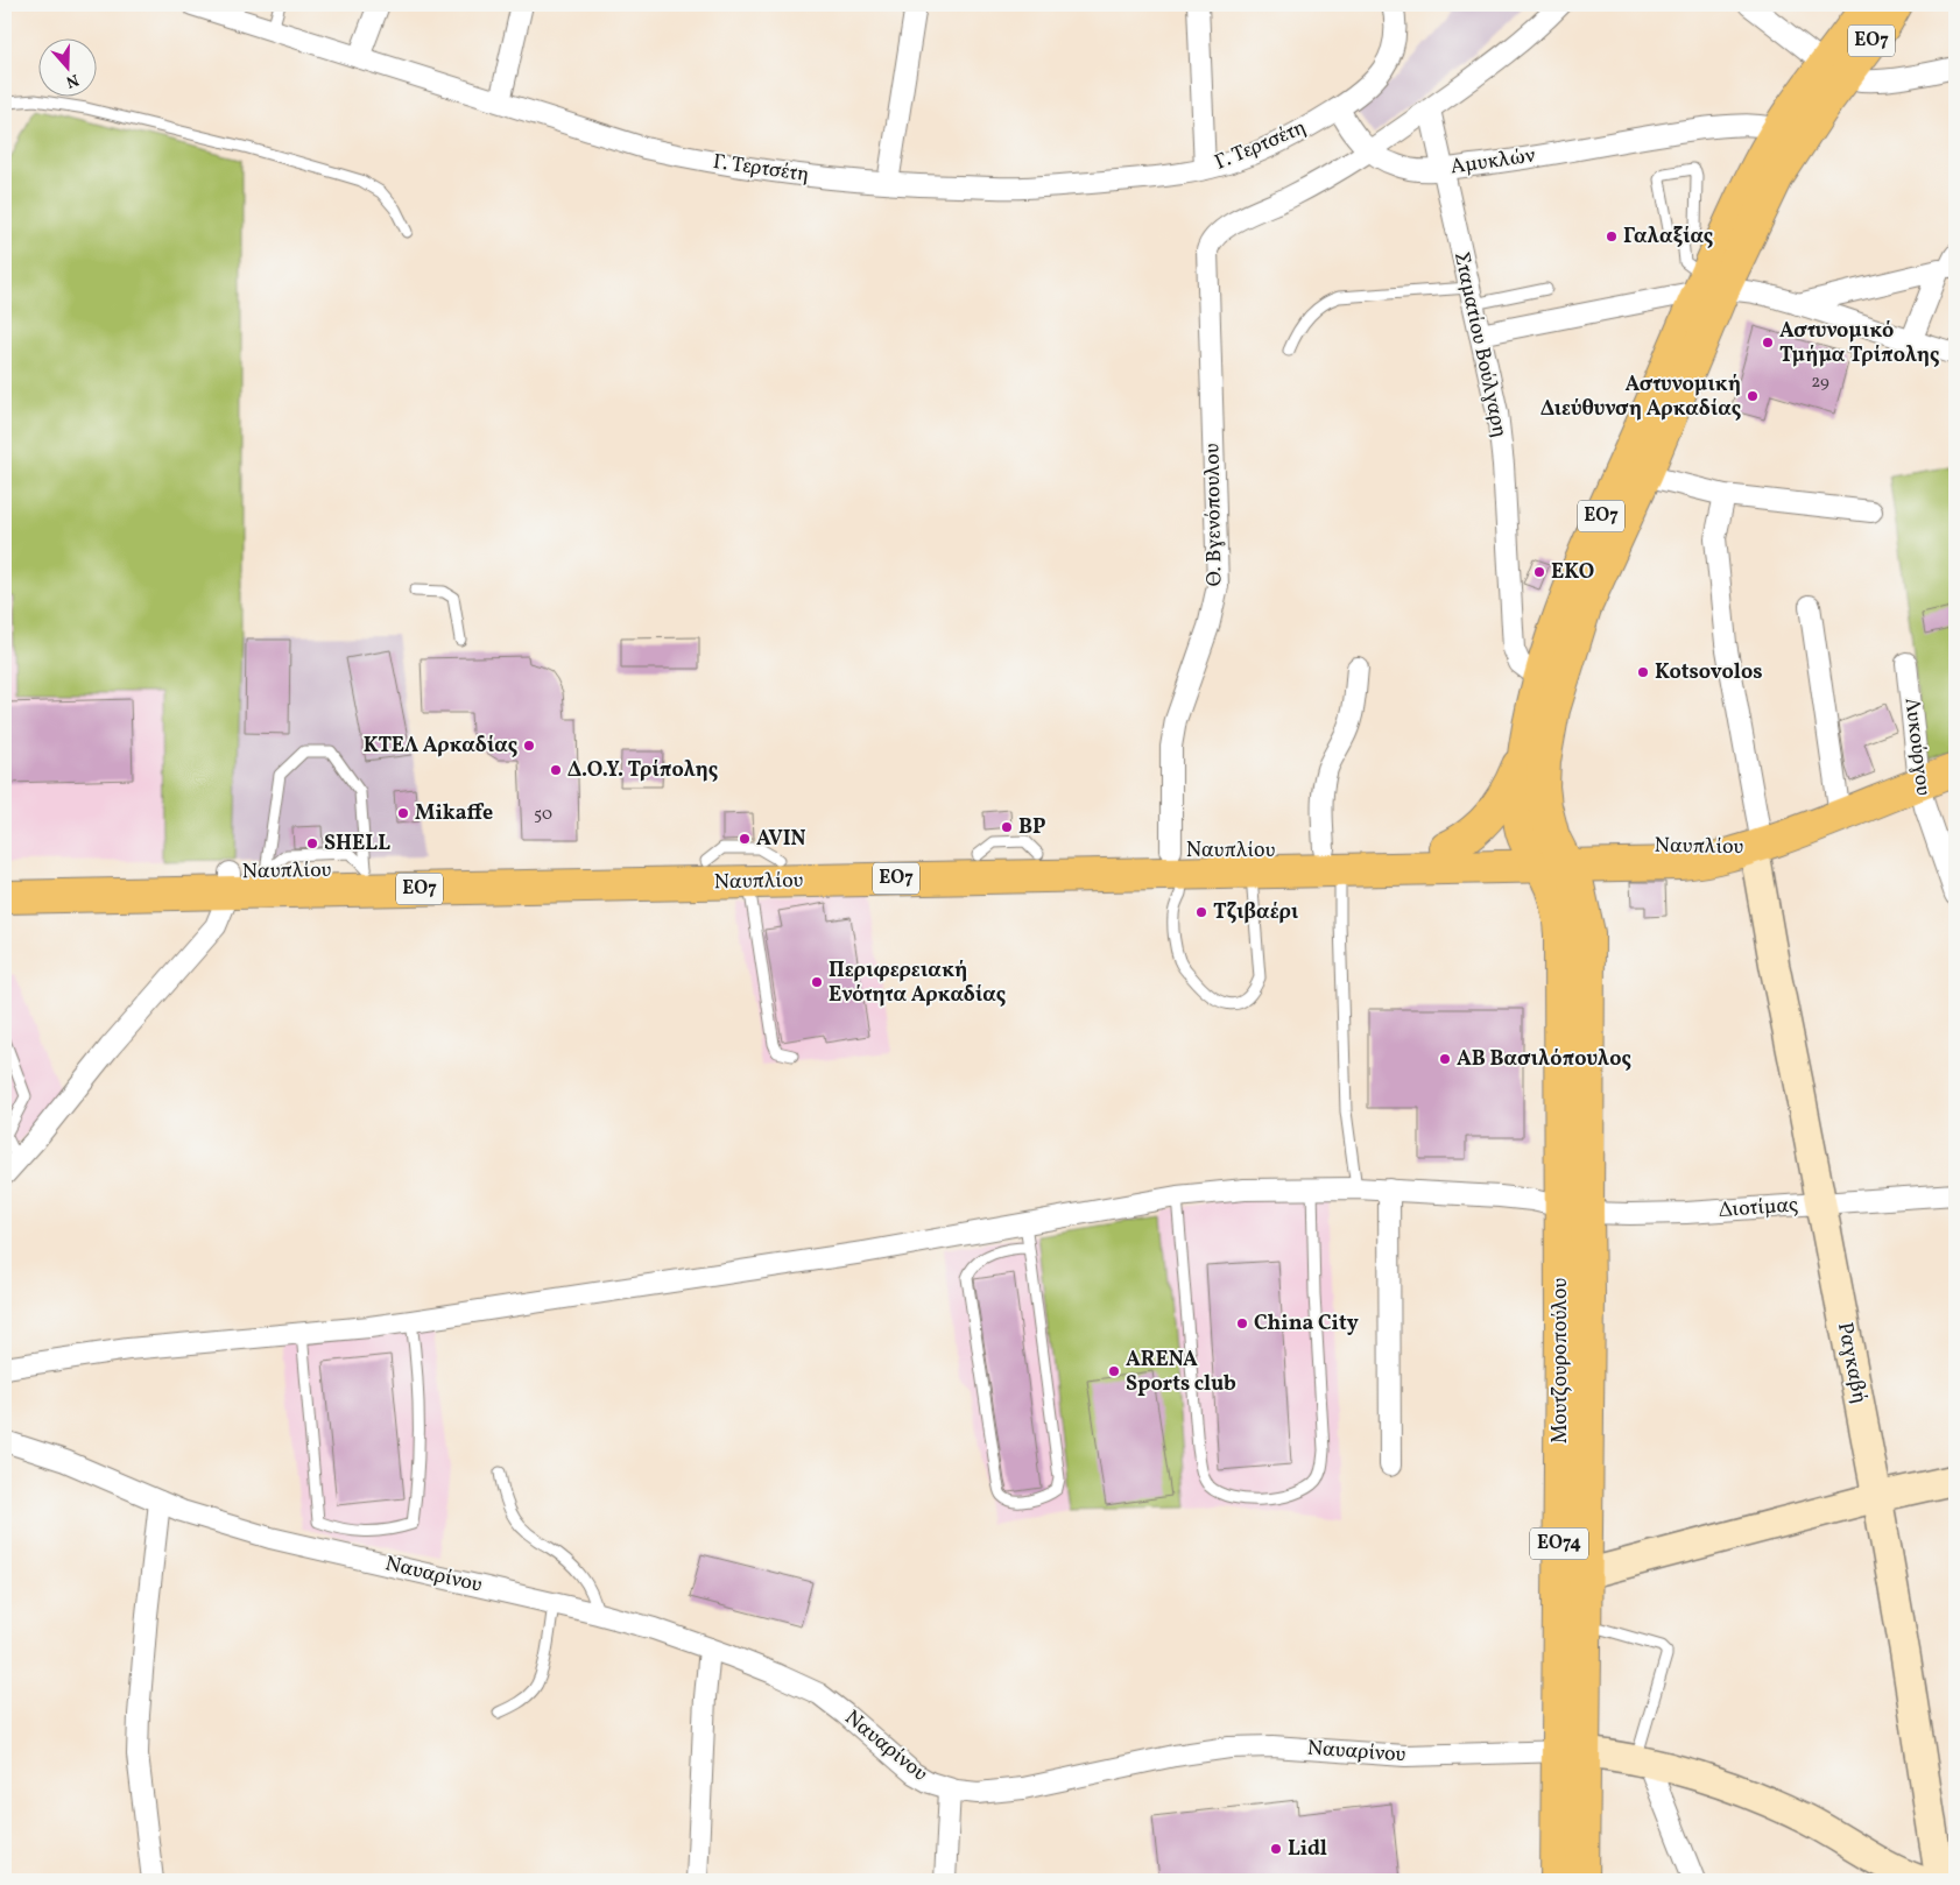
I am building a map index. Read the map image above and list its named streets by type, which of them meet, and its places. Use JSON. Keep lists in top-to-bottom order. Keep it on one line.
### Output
{"streets":{"main road":["ΕΟ7","Ναυπλίου","Μουτζουροπούλου","ΕΟ74"],"street":["Γ. Τερτσέτη","Αμυκλών","Σταματίου Βούλγαρη","Θ. Βγενόπουλου","Λυκούργου","Διοτίμας","Ραγκαβή","Ναυαρίνου"]},"crossings":[["ΕΟ7","Αμυκλών"],["ΕΟ7","Σταματίου Βούλγαρη"],["ΕΟ7","Ναυπλίου"],["ΕΟ7","Μουτζουροπούλου"],["Γ. Τερτσέτη","Αμυκλών"],["Αμυκλών","Σταματίου Βούλγαρη"],["Αμυκλών","Θ. Βγενόπουλου"],["Θ. Βγενόπουλου","Ναυπλίου"],["Ναυπλίου","Μουτζουροπούλου"],["Ναυπλίου","Ραγκαβή"],["Διοτίμας","Μουτζουροπούλου"],["Διοτίμας","Ραγκαβή"],["Μουτζουροπούλου","Ναυαρίνου"]],"places":["Γαλαξίας","Αστυνομικό Τμήμα Τρίπολης","Αστυνομική Διεύθυνση Αρκαδίας","EKO","Kotsovolos","ΚΤΕΛ Αρκαδίας","Δ.Ο.Υ. Τρίπολης","Mikaffe","BP","AVIN","SHELL","Τζιβαέρι","Περιφερειακή Ενότητα Αρκαδίας","ΑΒ Βασιλόπουλος","China City","ARENA Sports club","Lidl"],"house_numbers":["29","50"],"north":"bottom"}
